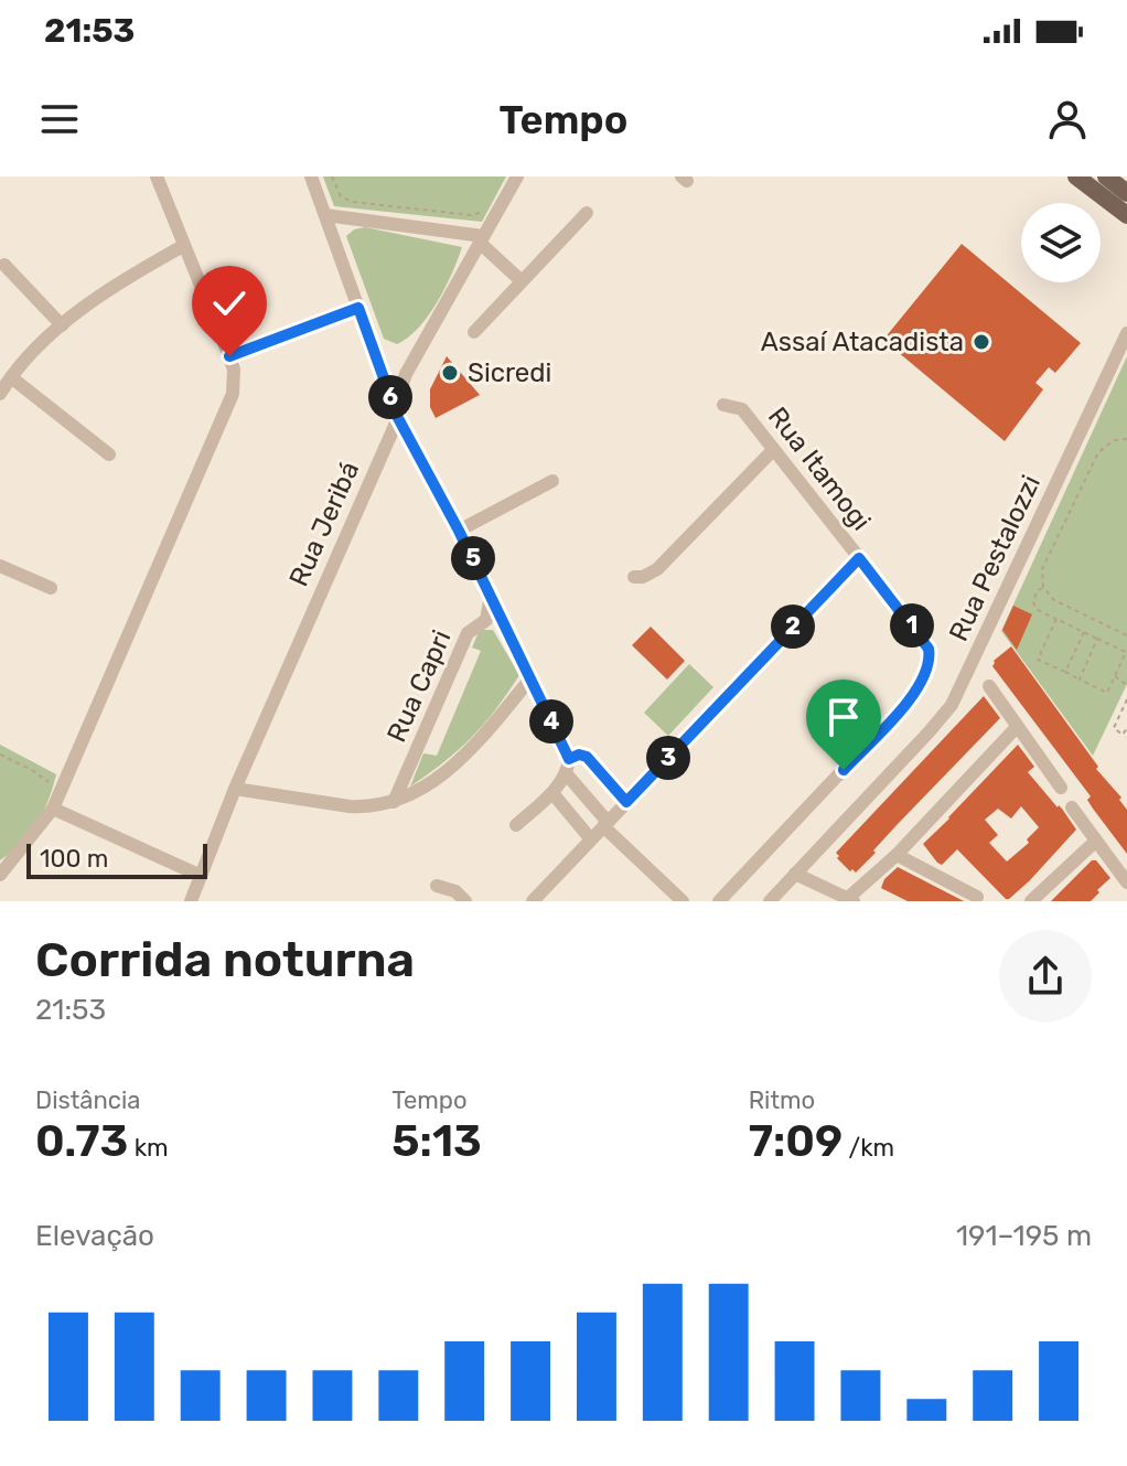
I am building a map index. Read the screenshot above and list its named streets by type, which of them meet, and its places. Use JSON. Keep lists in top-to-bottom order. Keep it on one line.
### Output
{"streets":{"street":["Rua Itamogi","Rua Jeribá","Rua Pestalozzi","Rua Capri"]},"places":["Assaí Atacadista","Sicredi"],"scale_bar":"100 m","page":{"status":"21:53","header":"Tempo","pins":["6","5","1","2","4","3"],"scale":"100 m","heading":["Corrida noturna","21:53"],"stats":[["Distância","0.73 km"],["Tempo","5:13"],["Ritmo","7:09 /km"]],"chart":["Elevação","191–195 m"]}}
